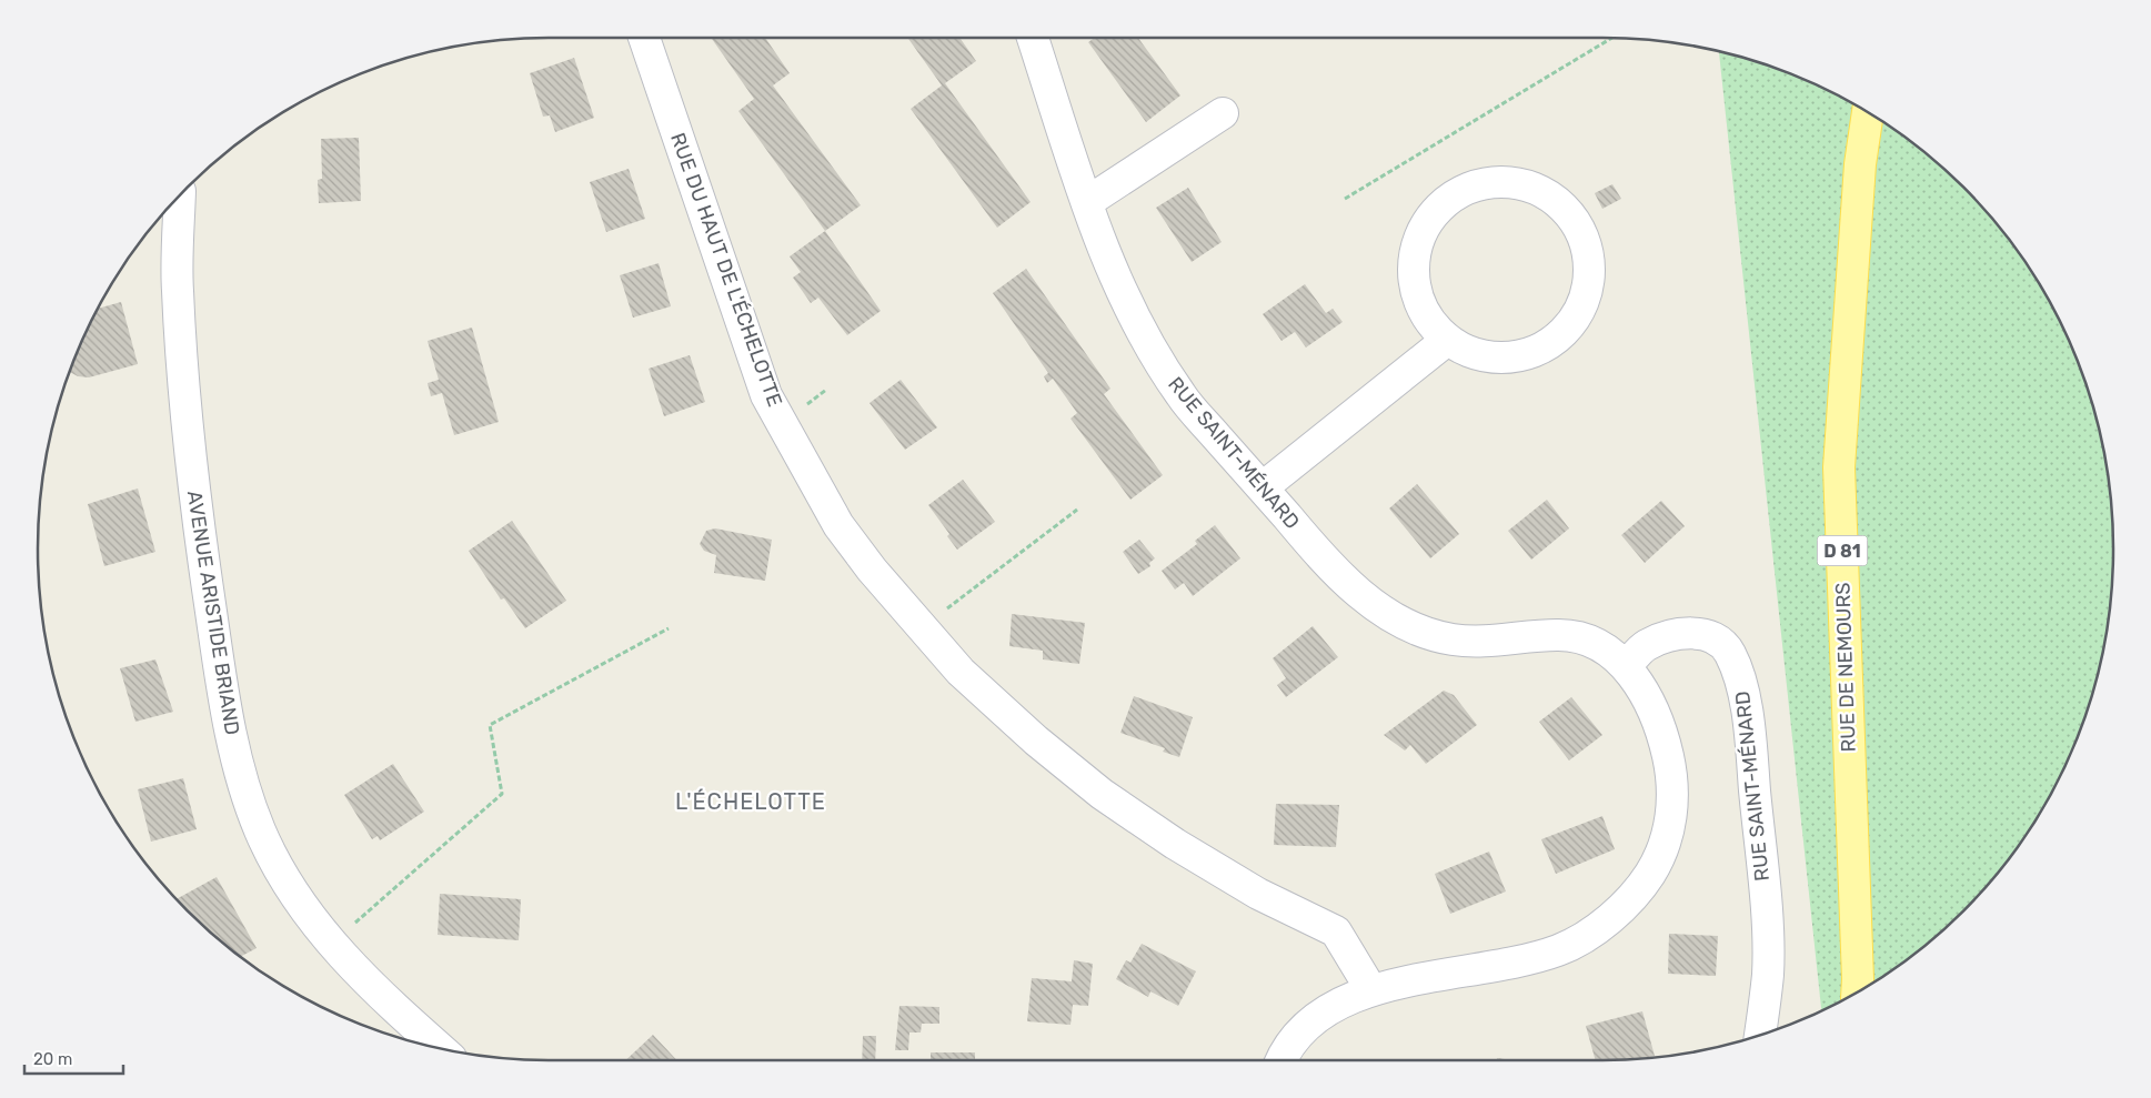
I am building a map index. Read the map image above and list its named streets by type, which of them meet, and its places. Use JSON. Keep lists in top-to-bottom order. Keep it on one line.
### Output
{"streets":{"main road":["D 81","RUE DE NEMOURS"],"street":["RUE DU HAUT DE L'ÉCHELOTTE","RUE SAINT-MÉNARD","AVENUE ARISTIDE BRIAND"]},"crossings":[["RUE DU HAUT DE L'ÉCHELOTTE","RUE SAINT-MÉNARD"]],"districts":["L'ÉCHELOTTE"],"scale_bar":"20 m"}
